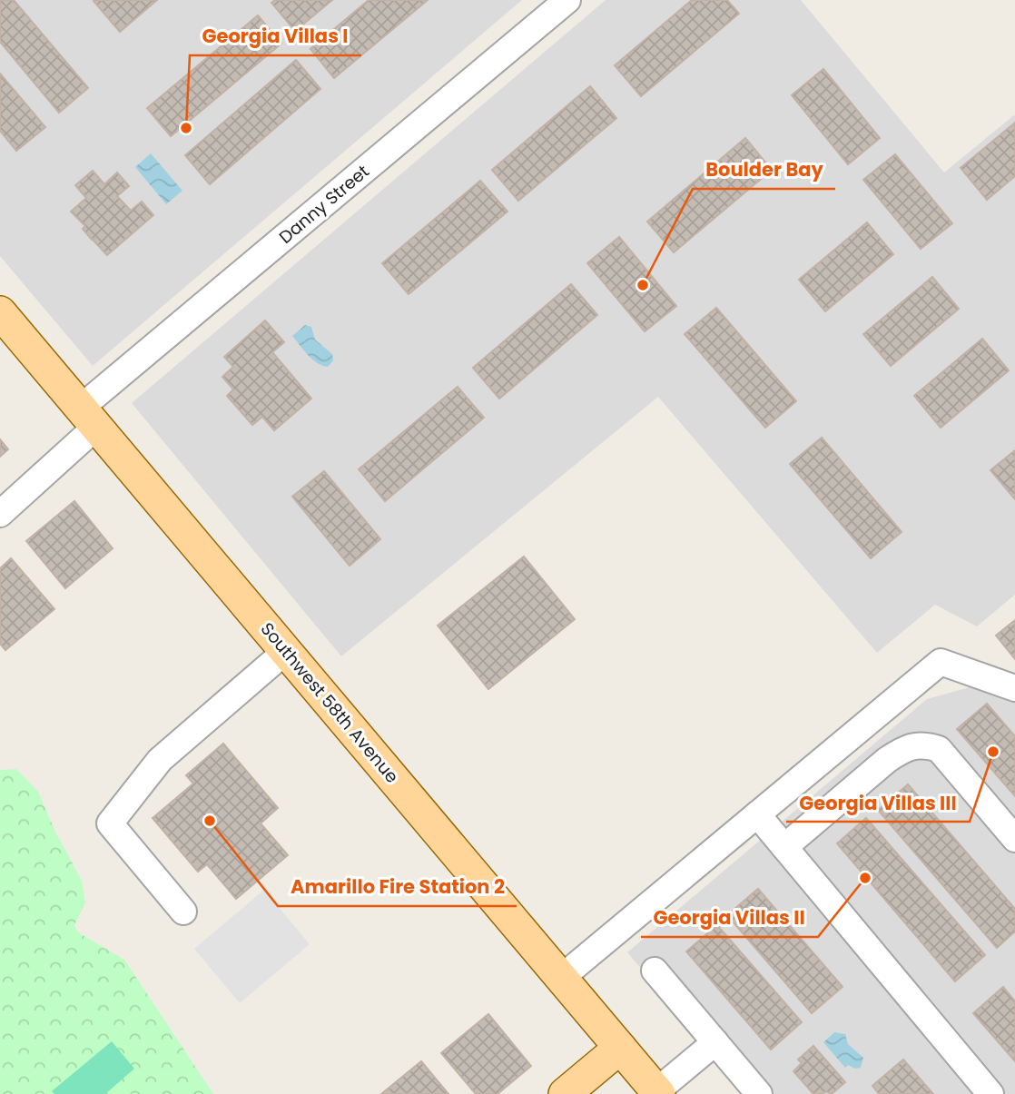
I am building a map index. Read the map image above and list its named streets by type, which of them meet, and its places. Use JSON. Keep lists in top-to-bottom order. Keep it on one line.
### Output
{"streets":{"main road":["Southwest 58th Avenue"],"street":["Danny Street"]},"crossings":[["Danny Street","Southwest 58th Avenue"]],"places":["Georgia Villas I","Boulder Bay","Georgia Villas III","Amarillo Fire Station 2","Georgia Villas II"]}
